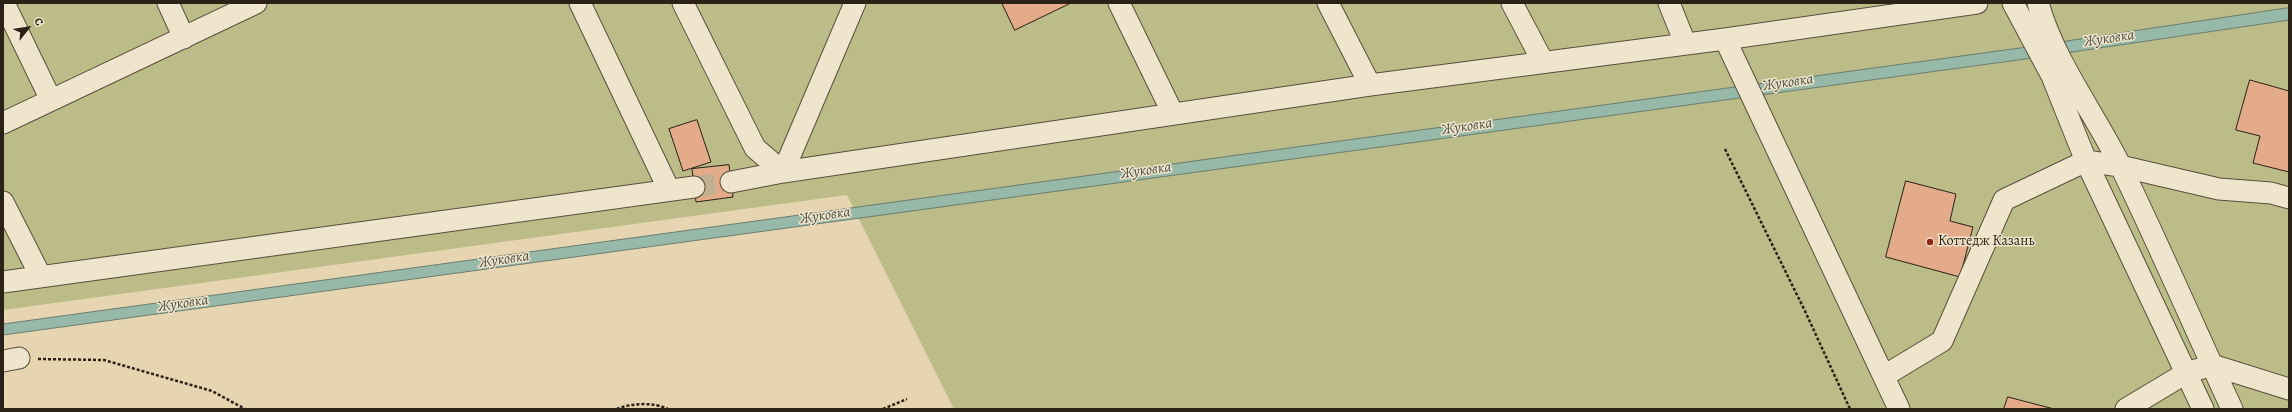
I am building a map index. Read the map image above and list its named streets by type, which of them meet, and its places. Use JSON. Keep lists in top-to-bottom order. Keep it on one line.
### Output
{"water":["Жуковка"],"places":["Коттедж Казань"],"north":"top right"}
